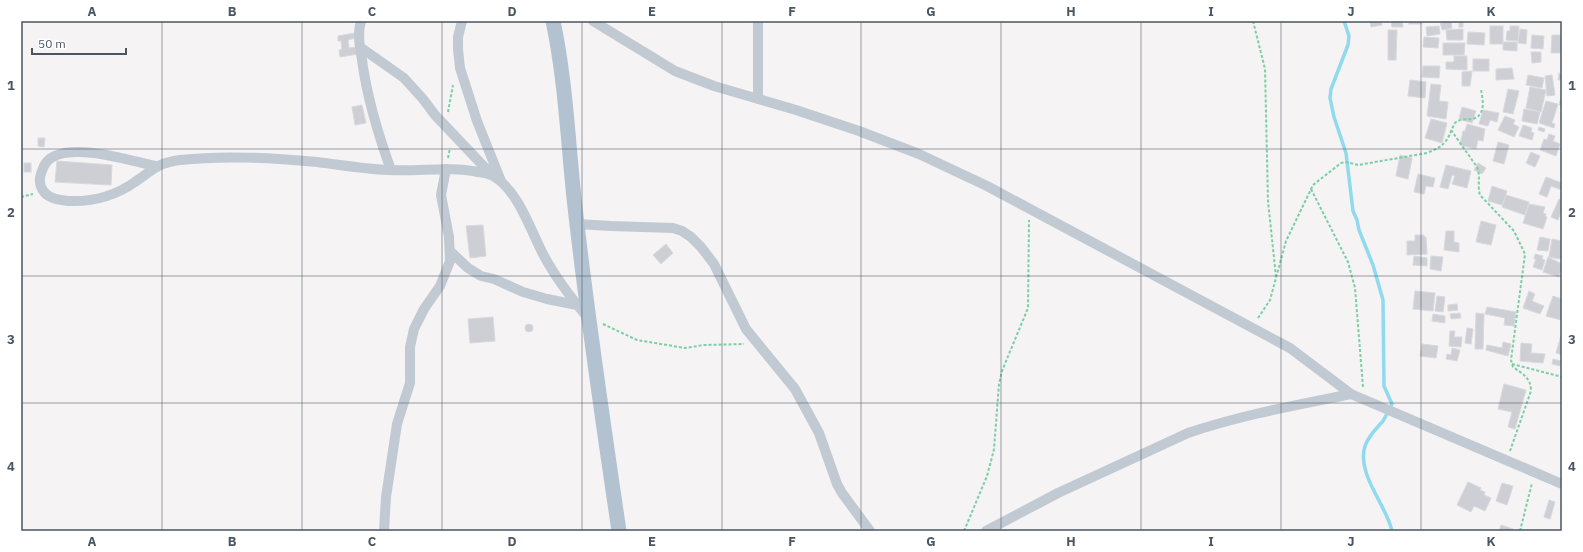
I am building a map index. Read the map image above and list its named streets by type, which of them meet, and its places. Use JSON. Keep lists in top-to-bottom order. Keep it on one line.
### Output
{"scale_bar":"50 m","grid":{"columns":["A","B","C","D","E","F","G","H","I","J","K"],"rows":["1","2","3","4"]}}
